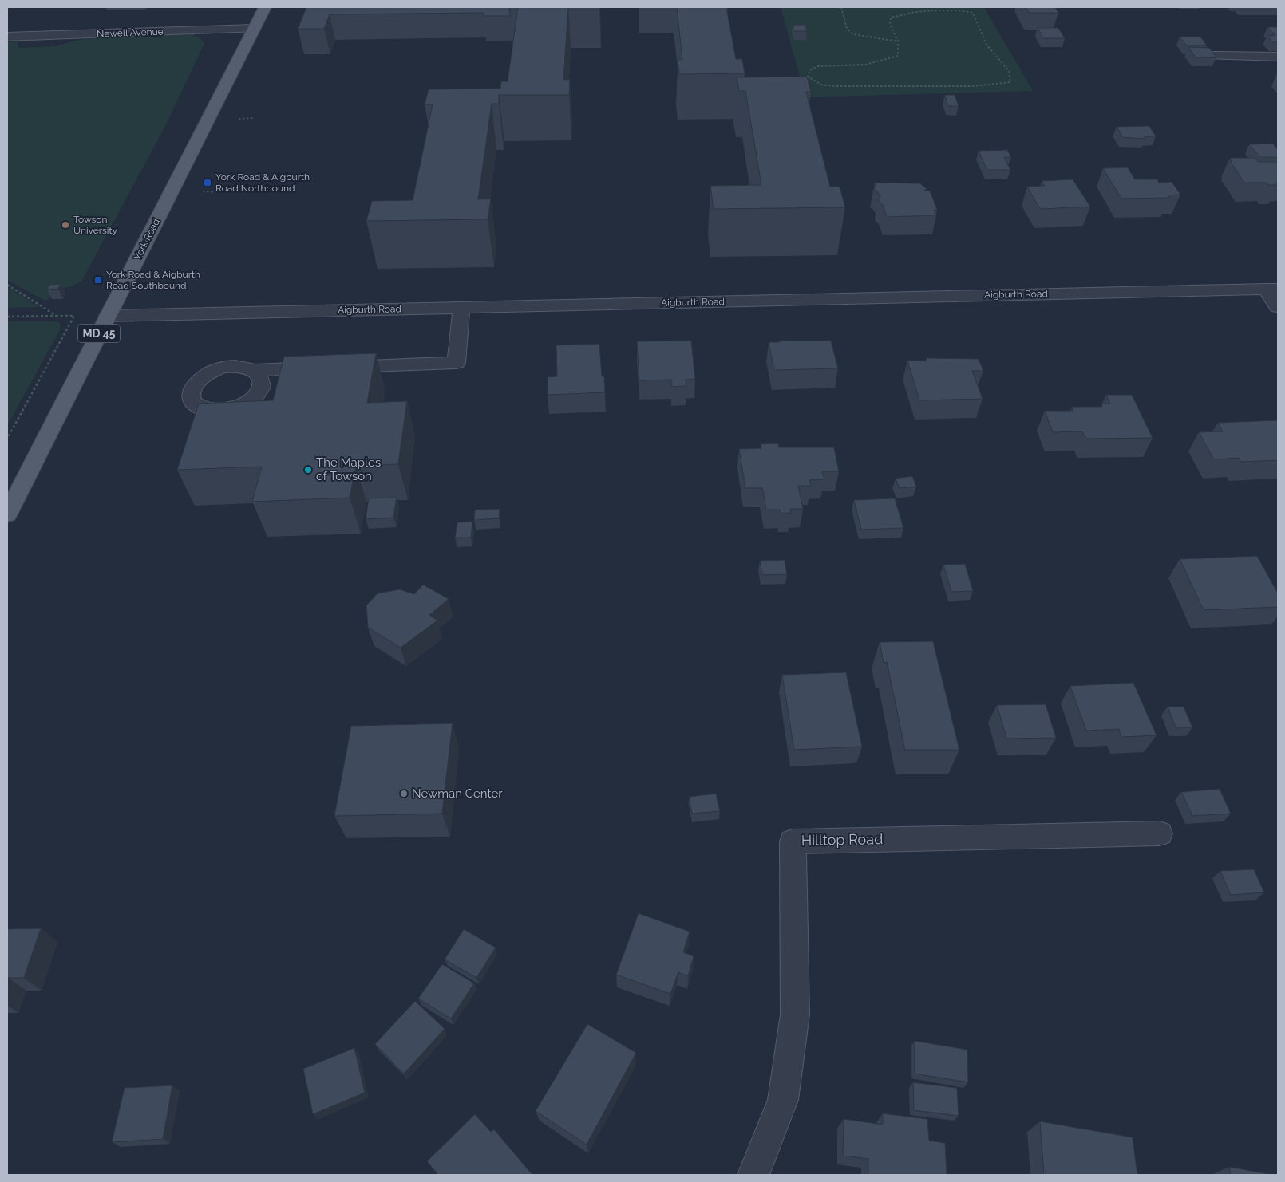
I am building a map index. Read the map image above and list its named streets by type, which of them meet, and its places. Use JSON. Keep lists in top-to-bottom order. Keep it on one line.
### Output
{"streets":{"main road":["York Road","MD 45"],"street":["Newell Avenue","Aigburth Road","Hilltop Road"]},"crossings":[["Newell Avenue","York Road"],["York Road","Aigburth Road"]],"places":{"transit":["York Road & Aigburth Road Northbound","York Road & Aigburth Road Southbound"],"other":["Towson University","The Maples of Towson","Newman Center"]}}
